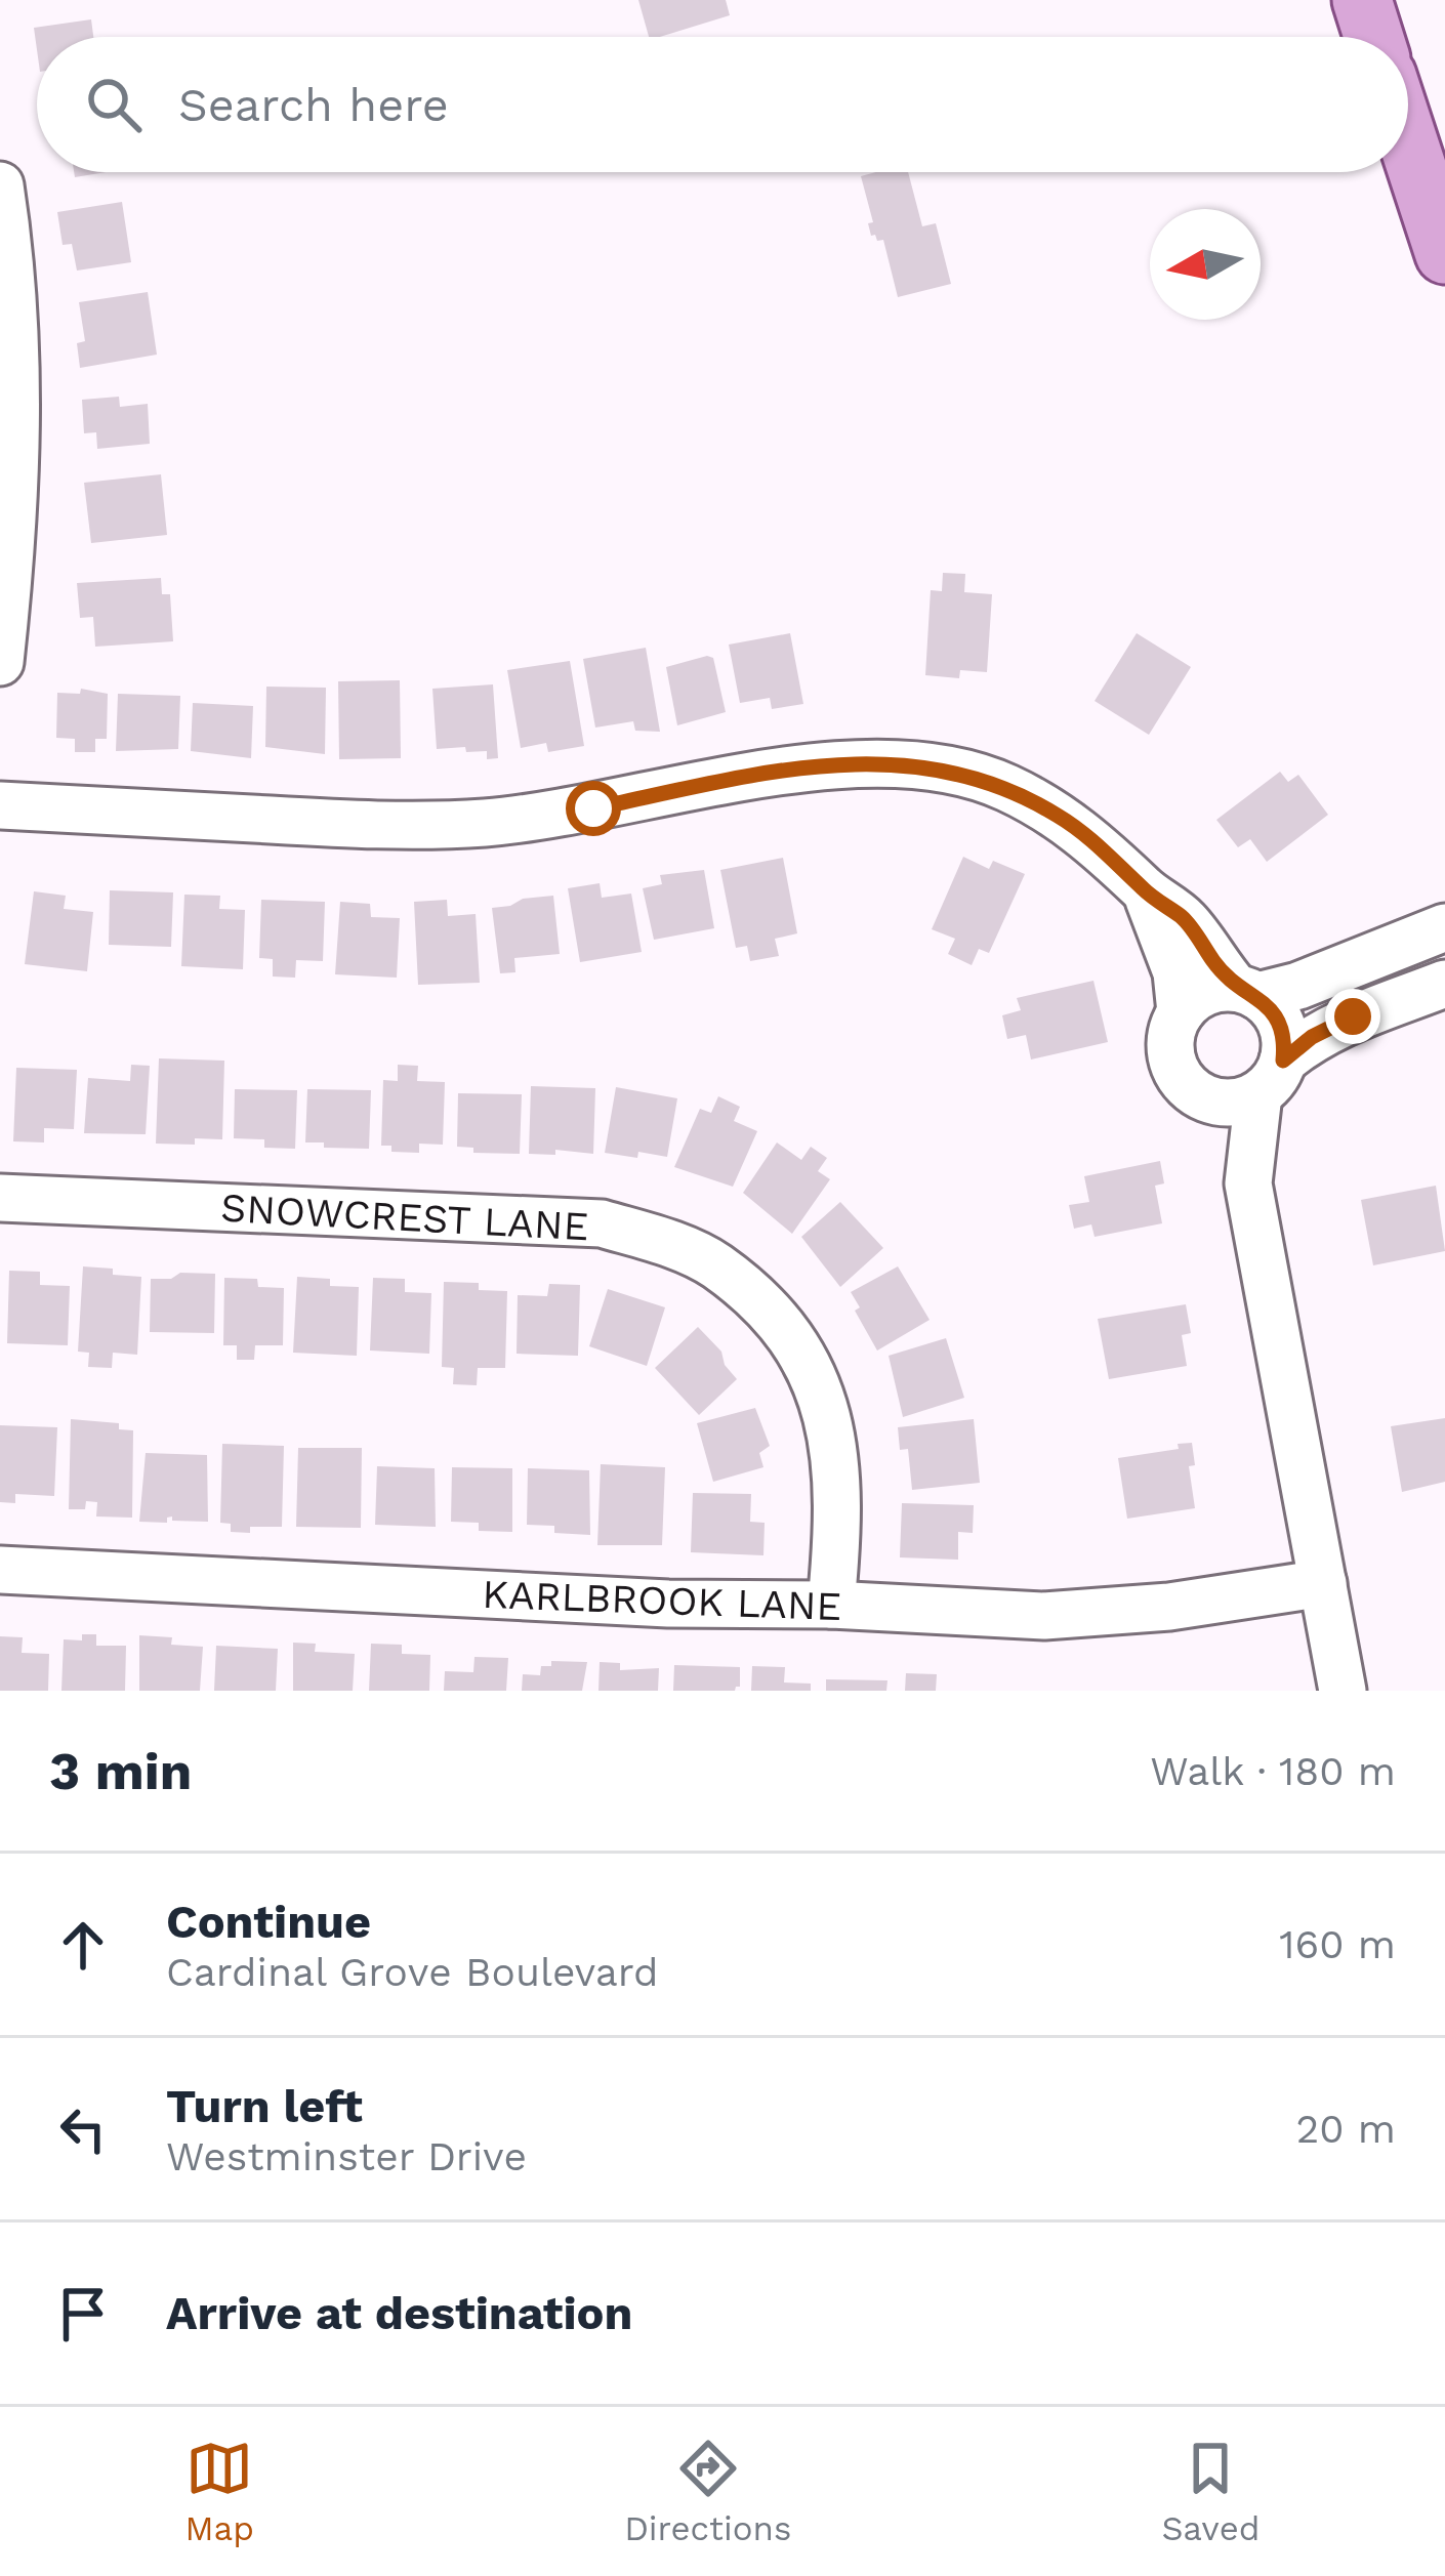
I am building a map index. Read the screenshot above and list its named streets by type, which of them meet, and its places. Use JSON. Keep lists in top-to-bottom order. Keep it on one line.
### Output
{"streets":{"street":["SNOWCREST LANE","KARLBROOK LANE"]},"crossings":[["SNOWCREST LANE","KARLBROOK LANE"]],"north":"left","page":{"search":"Search here","heading":["3 min","Walk · 180 m"],"list":[["Continue","Cardinal Grove Boulevard","160 m"],["Turn left","Westminster Drive","20 m"],"Arrive at destination"],"nav":["Map","Directions","Saved"]}}
